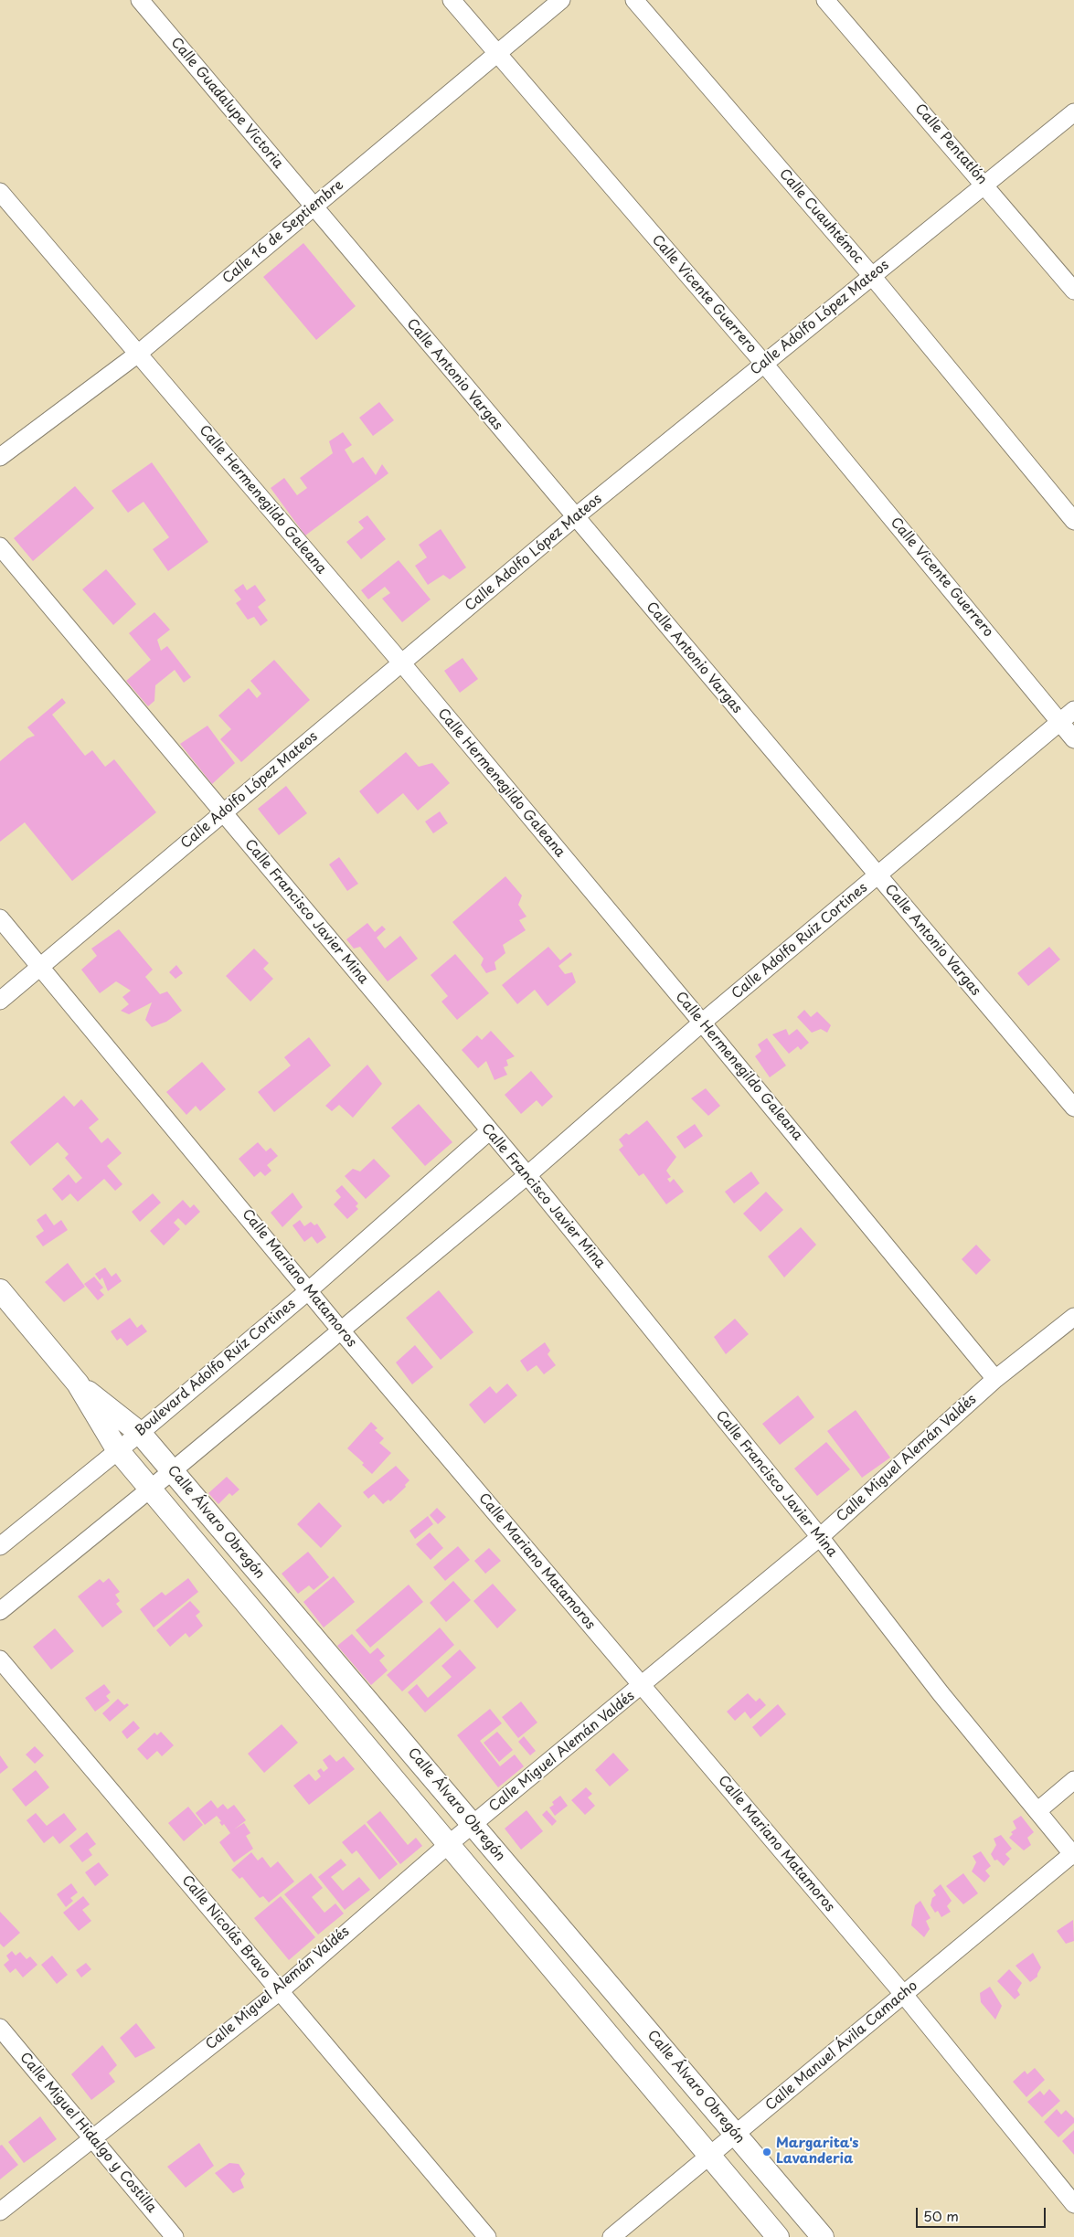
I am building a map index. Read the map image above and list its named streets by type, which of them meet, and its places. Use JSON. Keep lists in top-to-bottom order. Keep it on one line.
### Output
{"streets":{"street":["Calle Guadalupe Victoria","Calle Pentatlón","Calle Cuauhtémoc","Calle 16 de Septiembre","Calle Vicente Guerrero","Calle Adolfo López Mateos","Calle Antonio Vargas","Calle Hermenegildo Galeana","Calle Francisco Javier Mina","Calle Adolfo Ruiz Cortines","Calle Mariano Matamoros","Boulevard Adolfo Ruíz Cortines","Calle Miguel Alemán Valdés","Calle Álvaro Obregón","Calle Nicolás Bravo","Calle Manuel Ávila Camacho","Calle Miguel Hidalgo y Costilla"]},"crossings":[["Calle Guadalupe Victoria","Calle 16 de Septiembre"],["Calle Guadalupe Victoria","Calle Antonio Vargas"],["Calle Pentatlón","Calle Adolfo López Mateos"],["Calle Cuauhtémoc","Calle Adolfo López Mateos"],["Calle 16 de Septiembre","Calle Vicente Guerrero"],["Calle 16 de Septiembre","Calle Antonio Vargas"],["Calle 16 de Septiembre","Calle Hermenegildo Galeana"],["Calle Vicente Guerrero","Calle Adolfo López Mateos"],["Calle Vicente Guerrero","Calle Adolfo Ruiz Cortines"],["Calle Adolfo López Mateos","Calle Antonio Vargas"],["Calle Adolfo López Mateos","Calle Hermenegildo Galeana"],["Calle Adolfo López Mateos","Calle Francisco Javier Mina"],["Calle Adolfo López Mateos","Calle Mariano Matamoros"],["Calle Antonio Vargas","Calle Adolfo Ruiz Cortines"],["Calle Hermenegildo Galeana","Calle Adolfo Ruiz Cortines"],["Calle Hermenegildo Galeana","Calle Miguel Alemán Valdés"],["Calle Francisco Javier Mina","Calle Adolfo Ruiz Cortines"],["Calle Francisco Javier Mina","Boulevard Adolfo Ruíz Cortines"],["Calle Francisco Javier Mina","Calle Miguel Alemán Valdés"],["Calle Francisco Javier Mina","Calle Manuel Ávila Camacho"],["Calle Adolfo Ruiz Cortines","Calle Mariano Matamoros"],["Calle Adolfo Ruiz Cortines","Calle Álvaro Obregón"],["Calle Mariano Matamoros","Boulevard Adolfo Ruíz Cortines"],["Calle Mariano Matamoros","Calle Miguel Alemán Valdés"],["Calle Mariano Matamoros","Calle Manuel Ávila Camacho"],["Boulevard Adolfo Ruíz Cortines","Calle Álvaro Obregón"],["Calle Miguel Alemán Valdés","Calle Álvaro Obregón"],["Calle Miguel Alemán Valdés","Calle Nicolás Bravo"],["Calle Miguel Alemán Valdés","Calle Miguel Hidalgo y Costilla"],["Calle Álvaro Obregón","Calle Manuel Ávila Camacho"]],"places":["Margarita's Lavanderia"],"scale_bar":"50 m"}
